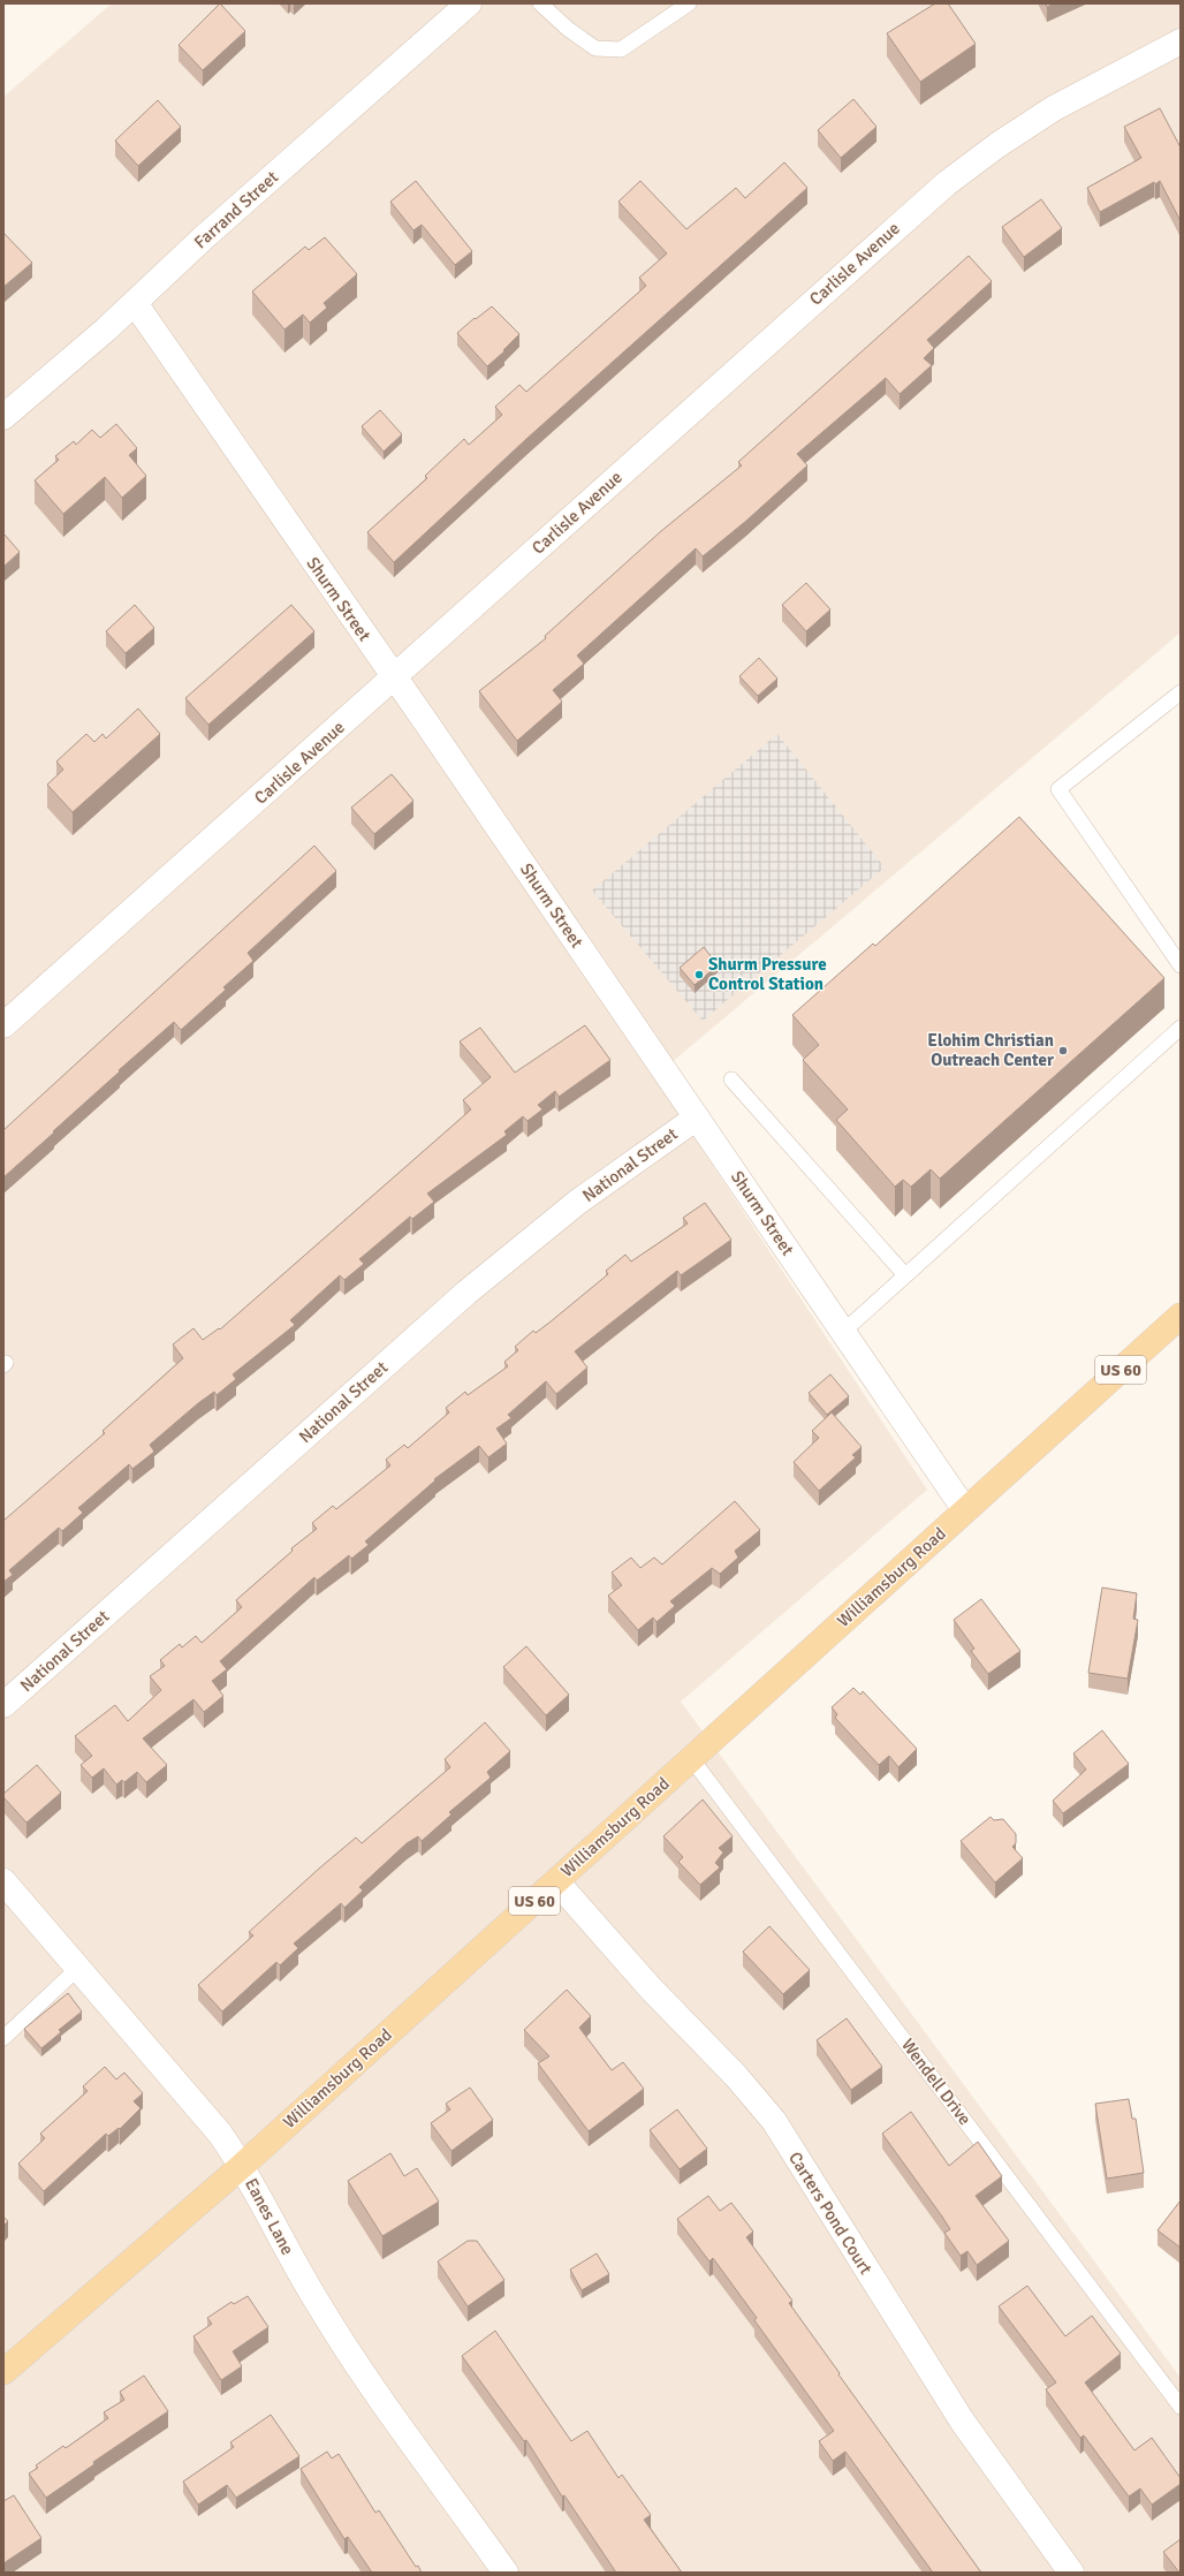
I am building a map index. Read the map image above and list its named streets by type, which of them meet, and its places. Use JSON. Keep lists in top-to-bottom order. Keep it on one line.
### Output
{"streets":{"main road":["US 60","Williamsburg Road"],"street":["Farrand Street","Carlisle Avenue","Shurm Street","National Street","Carters Pond Court","Eanes Lane"],"lane":["Wendell Drive"]},"crossings":[["Farrand Street","Shurm Street"],["Carlisle Avenue","Shurm Street"],["Shurm Street","National Street"],["Shurm Street","Williamsburg Road"],["Williamsburg Road","Wendell Drive"],["Williamsburg Road","Carters Pond Court"],["Williamsburg Road","Eanes Lane"]],"places":["Shurm Pressure Control Station","Elohim Christian Outreach Center"]}
